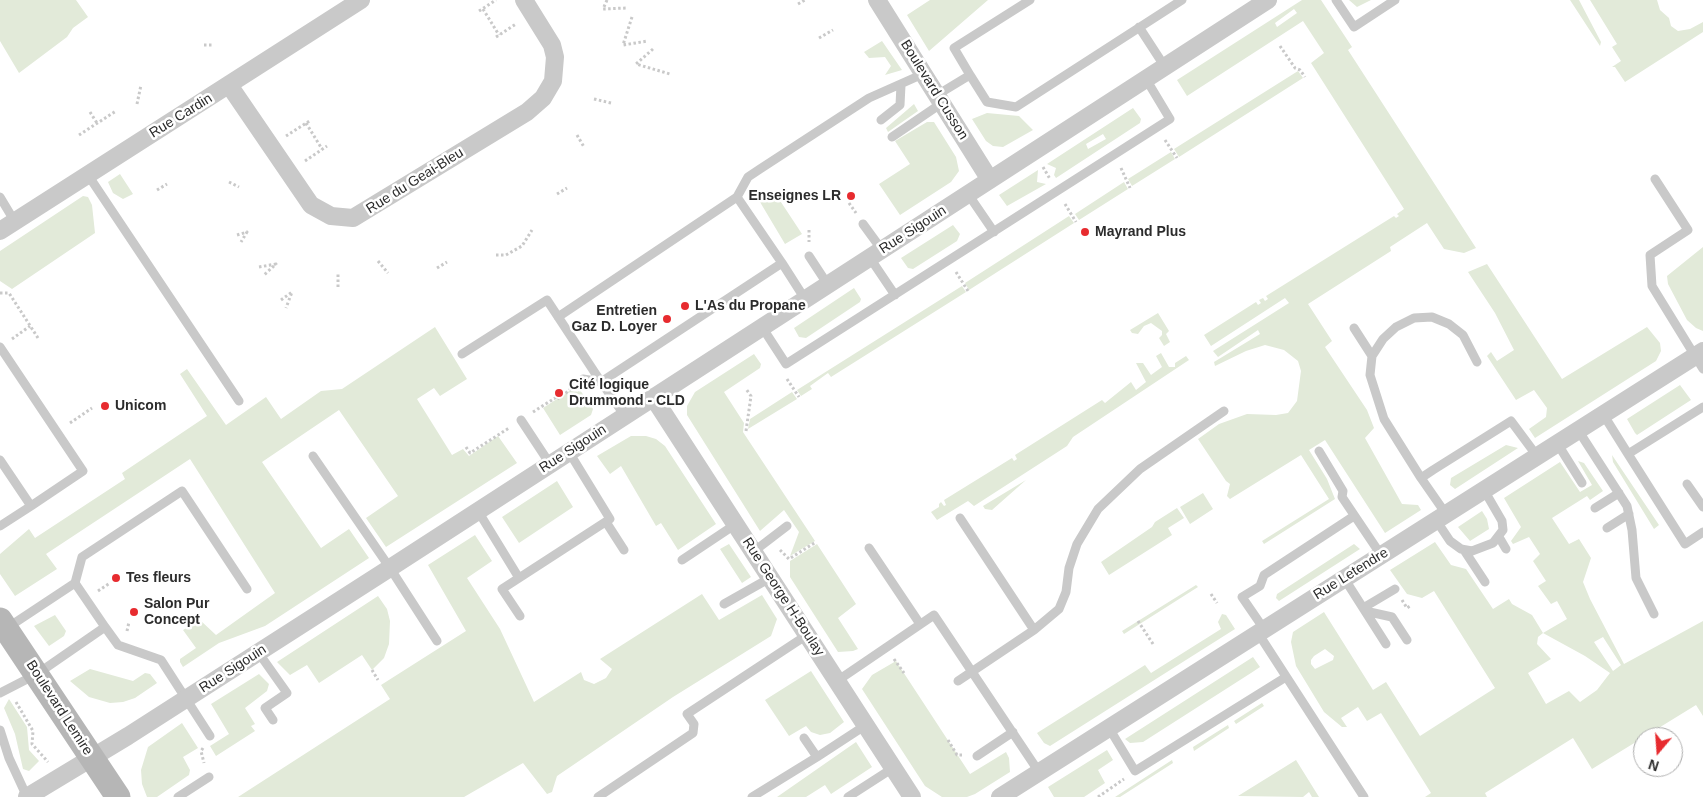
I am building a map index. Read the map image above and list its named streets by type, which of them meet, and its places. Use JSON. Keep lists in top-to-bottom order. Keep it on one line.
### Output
{"streets":{"main road":["Boulevard Lemire"],"street":["Boulevard Cusson","Rue Cardin","Rue du Geai-Bleu","Rue Sigouin","Rue Letendre","Rue George H-Boulay"]},"crossings":[["Boulevard Cusson","Rue Sigouin"],["Rue Cardin","Rue du Geai-Bleu"],["Rue Sigouin","Rue George H-Boulay"],["Rue Sigouin","Boulevard Lemire"]],"places":["Enseignes LR","Mayrand Plus","L'As du Propane","Entretien Gaz D. Loyer","Cité logique Drummond - CLD","Unicom","Tes fleurs","Salon Pur Concept"],"north":"bottom"}
